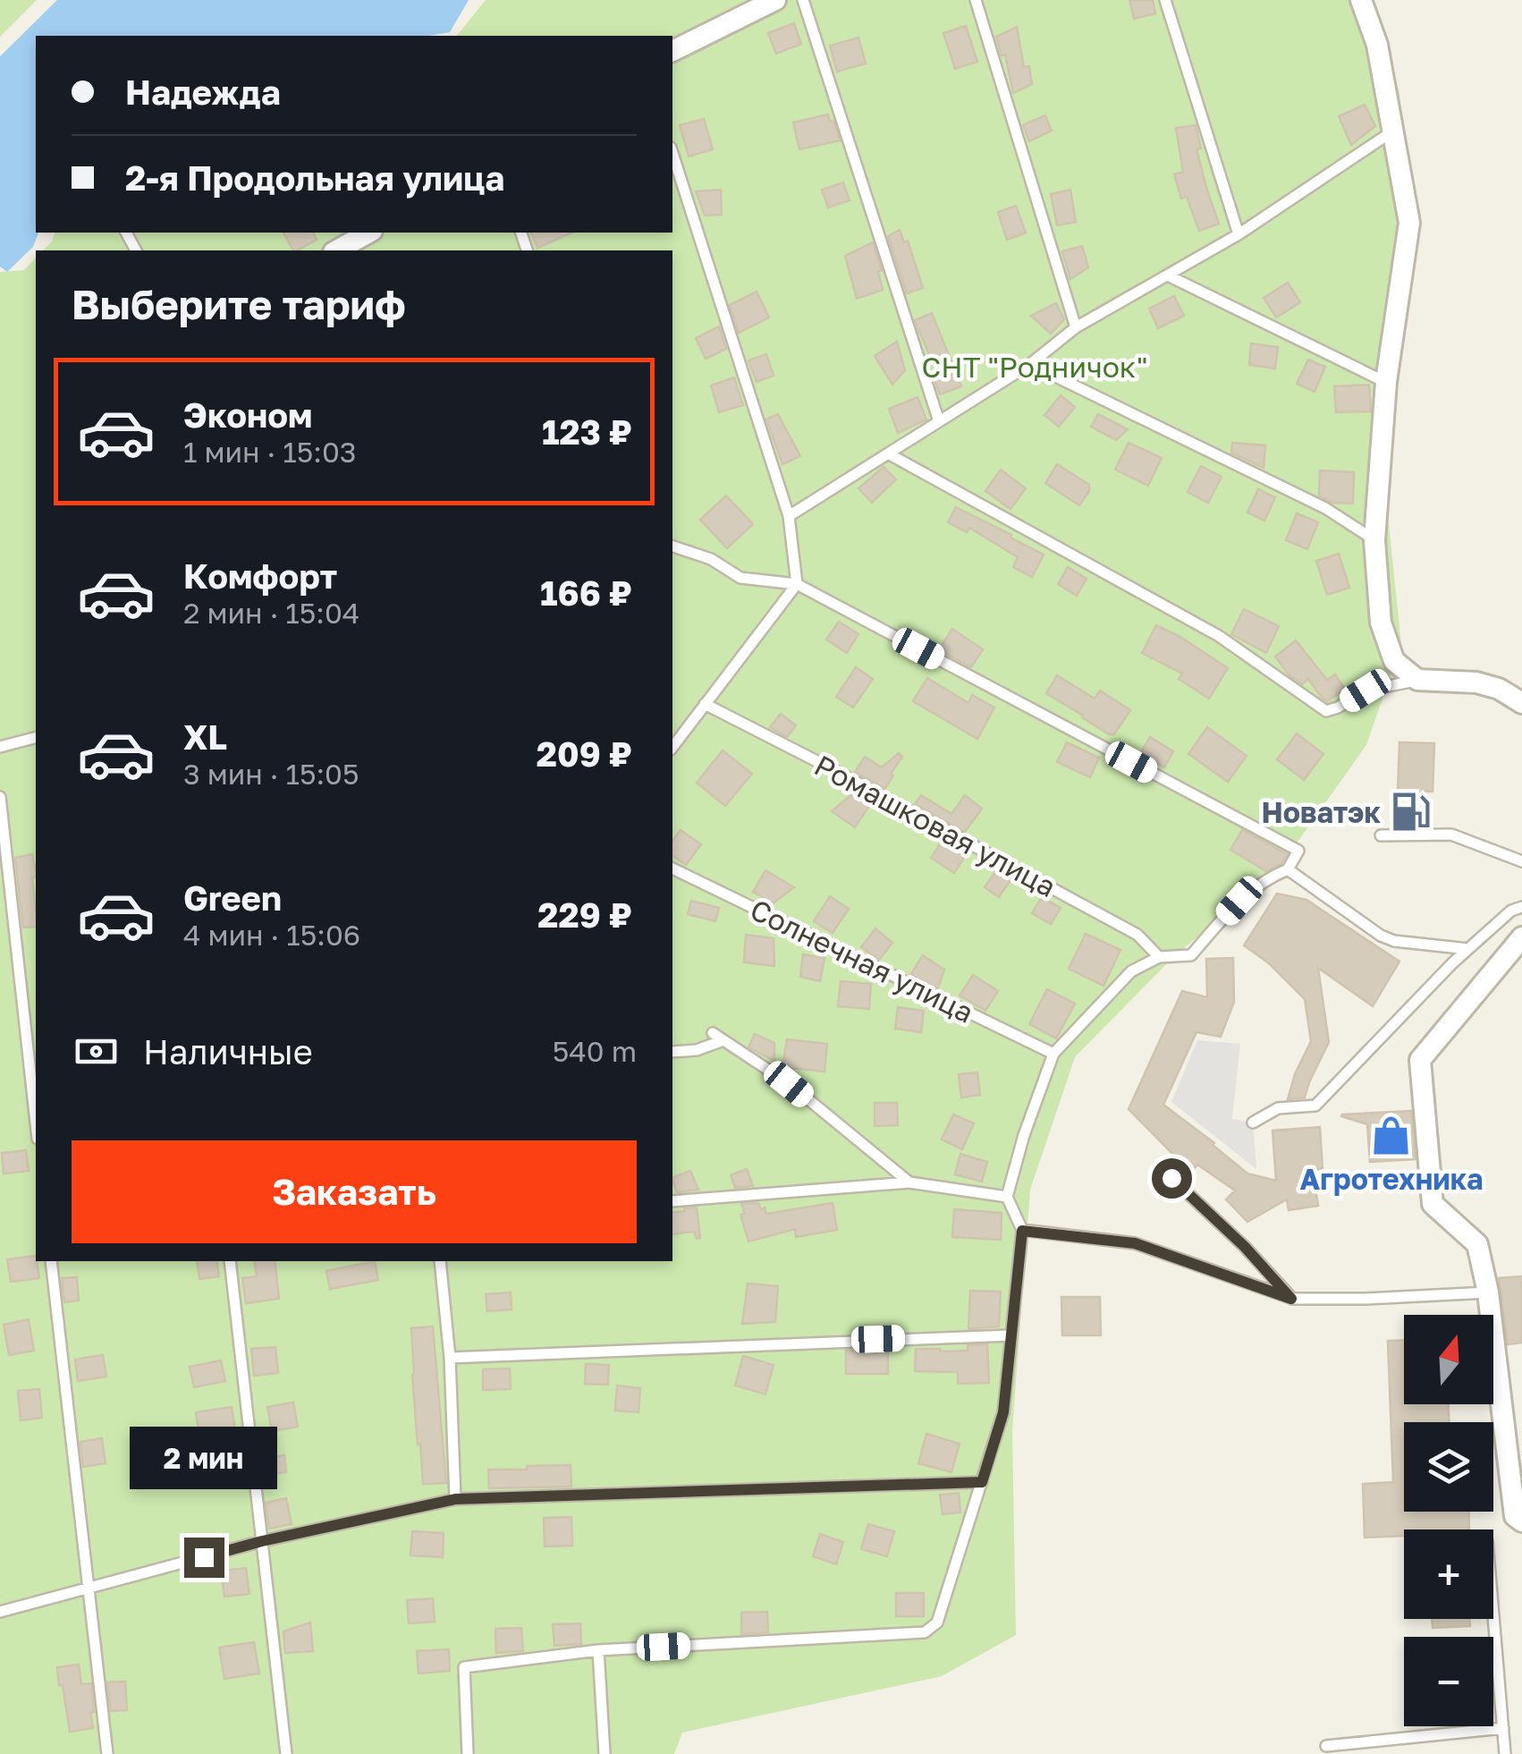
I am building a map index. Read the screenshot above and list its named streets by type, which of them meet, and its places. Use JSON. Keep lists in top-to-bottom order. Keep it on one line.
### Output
{"streets":{"lane":["Ромашковая улица","Солнечная улица"]},"parks":["СНТ \"Родничок\""],"places":{"fuel station":["Новатэк"],"shop":["Агротехника"]},"north":"top","page":{"banner":["Надежда","2-я Продольная улица"],"heading":"Выберите тариф","list":[{"name":"Эконом","note":"1 мин · 15:03","value":"123 ₽"},{"name":"Комфорт","note":"2 мин · 15:04","value":"166 ₽"},{"name":"XL","note":"3 мин · 15:05","value":"209 ₽"},{"name":"Green","note":"4 мин · 15:06","value":"229 ₽"}],"pay":["Наличные","540 m"],"buttons":"Заказать","map_buttons":["+","−"],"bubble":"2 мин"}}
